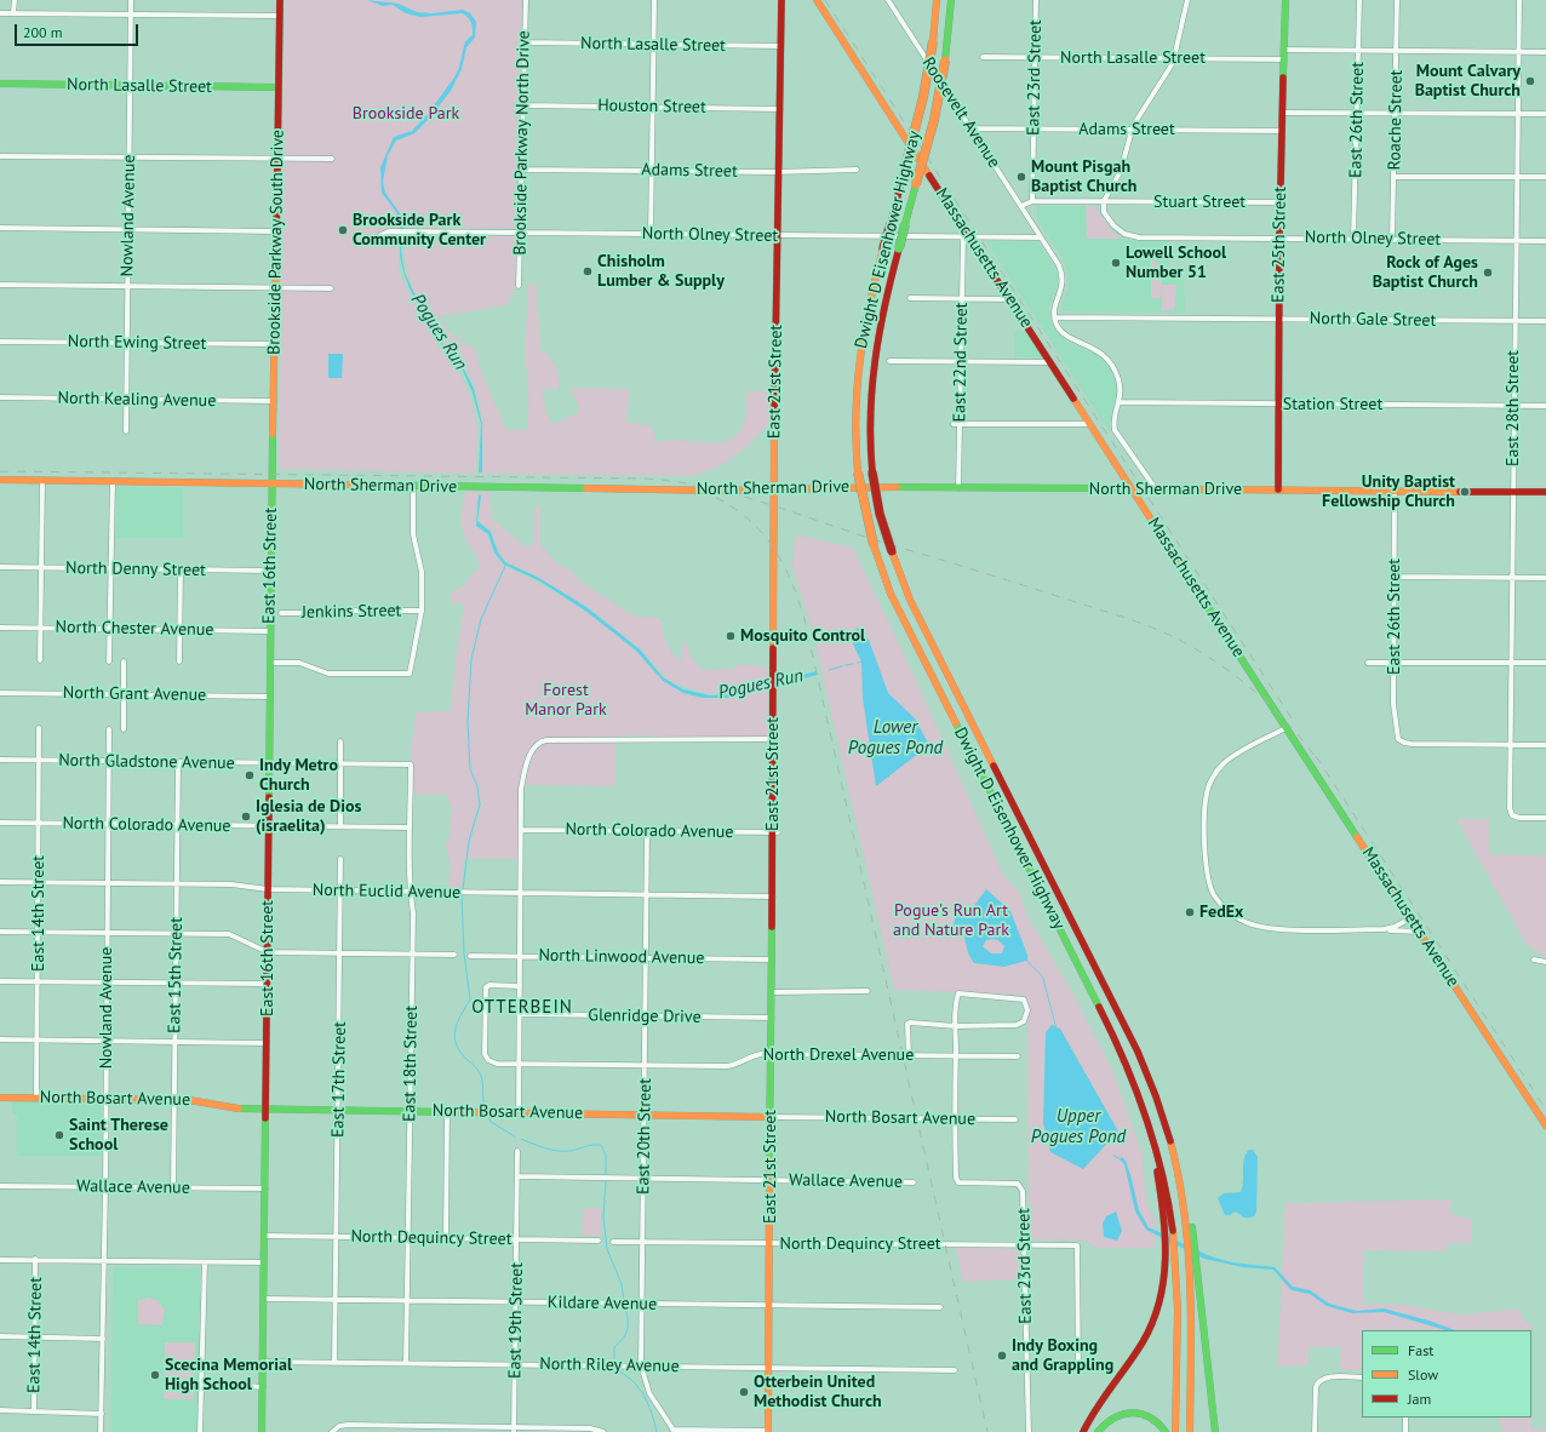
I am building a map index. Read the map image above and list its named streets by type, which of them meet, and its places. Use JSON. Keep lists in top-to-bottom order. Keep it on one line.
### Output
{"streets":{"main road":["North Lasalle Street","Dwight D Eisenhower Highway","Brookside Parkway South Drive","East 25th Street","Massachusetts Avenue","East 21st Street","North Sherman Drive","East 16th Street","North Bosart Avenue"],"street":["East 23rd Street","Houston Street","Roosevelt Avenue","East 26th Street","Roache Street","Adams Street","Brookside Parkway North Drive","Stuart Street","Nowland Avenue","North Olney Street","North Gale Street","North Ewing Street","East 22nd Street","North Kealing Avenue","Station Street","East 28th Street","North Denny Street","Jenkins Street","North Chester Avenue","North Grant Avenue","North Gladstone Avenue","North Colorado Avenue","North Euclid Avenue","East 14th Street","North Linwood Avenue","East 15th Street","Glenridge Drive","North Drexel Avenue","East 18th Street","East 17th Street","East 20th Street","Wallace Avenue","North Dequincy Street","Kildare Avenue","East 19th Street","North Riley Avenue"]},"crossings":[["North Lasalle Street","East 23rd Street"],["North Lasalle Street","East 26th Street"],["North Lasalle Street","Roache Street"],["North Lasalle Street","Brookside Parkway North Drive"],["North Lasalle Street","Nowland Avenue"],["North Lasalle Street","Brookside Parkway South Drive"],["North Lasalle Street","East 25th Street"],["North Lasalle Street","East 21st Street"],["North Lasalle Street","East 28th Street"],["East 23rd Street","Adams Street"],["East 23rd Street","Stuart Street"],["East 23rd Street","North Bosart Avenue"],["East 23rd Street","North Dequincy Street"],["Houston Street","Brookside Parkway North Drive"],["Houston Street","East 21st Street"],["Roosevelt Avenue","Adams Street"],["Roosevelt Avenue","North Olney Street"],["Roosevelt Avenue","North Gale Street"],["East 26th Street","North Olney Street"],["East 26th Street","East 28th Street"],["East 26th Street","North Sherman Drive"],["Roache Street","North Olney Street"],["Adams Street","Brookside Parkway North Drive"],["Adams Street","East 25th Street"],["Adams Street","East 21st Street"],["Brookside Parkway North Drive","North Olney Street"],["Stuart Street","North Olney Street"],["Stuart Street","East 25th Street"],["Nowland Avenue","North Ewing Street"],["Nowland Avenue","North Kealing Avenue"],["Nowland Avenue","North Gladstone Avenue"],["Nowland Avenue","North Colorado Avenue"],["Nowland Avenue","North Euclid Avenue"],["Nowland Avenue","North Bosart Avenue"],["Nowland Avenue","Wallace Avenue"],["North Olney Street","East 25th Street"],["North Olney Street","Massachusetts Avenue"],["North Olney Street","East 22nd Street"],["North Olney Street","East 21st Street"],["North Olney Street","East 28th Street"],["Brookside Parkway South Drive","North Ewing Street"],["Brookside Parkway South Drive","North Kealing Avenue"],["Brookside Parkway South Drive","North Sherman Drive"],["Brookside Parkway South Drive","East 16th Street"],["East 25th Street","North Gale Street"],["East 25th Street","Station Street"],["East 25th Street","North Sherman Drive"],["Massachusetts Avenue","East 22nd Street"],["Massachusetts Avenue","North Sherman Drive"],["North Gale Street","East 28th Street"],["East 22nd Street","North Sherman Drive"],["East 21st Street","North Sherman Drive"],["East 21st Street","North Colorado Avenue"],["East 21st Street","North Euclid Avenue"],["East 21st Street","North Linwood Avenue"],["East 21st Street","Glenridge Drive"],["East 21st Street","North Drexel Avenue"],["East 21st Street","North Bosart Avenue"],["East 21st Street","Wallace Avenue"],["East 21st Street","North Dequincy Street"],["East 21st Street","Kildare Avenue"],["East 21st Street","North Riley Avenue"],["Station Street","East 28th Street"],["East 28th Street","North Sherman Drive"],["North Sherman Drive","East 16th Street"],["East 16th Street","North Denny Street"],["East 16th Street","North Chester Avenue"],["East 16th Street","North Grant Avenue"],["East 16th Street","North Gladstone Avenue"],["East 16th Street","North Colorado Avenue"],["East 16th Street","North Euclid Avenue"],["East 16th Street","North Bosart Avenue"],["East 16th Street","Wallace Avenue"],["East 16th Street","North Dequincy Street"],["East 16th Street","Kildare Avenue"],["East 16th Street","North Riley Avenue"],["North Gladstone Avenue","East 14th Street"],["North Gladstone Avenue","East 15th Street"],["North Gladstone Avenue","East 18th Street"],["North Colorado Avenue","East 14th Street"],["North Colorado Avenue","East 15th Street"],["North Colorado Avenue","East 18th Street"],["North Colorado Avenue","East 20th Street"],["North Euclid Avenue","East 14th Street"],["North Euclid Avenue","East 15th Street"],["North Euclid Avenue","East 18th Street"],["North Euclid Avenue","East 17th Street"],["North Euclid Avenue","East 20th Street"],["East 14th Street","North Bosart Avenue"],["North Linwood Avenue","East 20th Street"],["East 15th Street","North Bosart Avenue"],["East 15th Street","Wallace Avenue"],["Glenridge Drive","East 20th Street"],["North Drexel Avenue","East 20th Street"],["East 18th Street","North Bosart Avenue"],["East 18th Street","North Dequincy Street"],["East 18th Street","Kildare Avenue"],["East 18th Street","North Riley Avenue"],["East 17th Street","North Bosart Avenue"],["East 17th Street","North Dequincy Street"],["East 17th Street","Kildare Avenue"],["East 17th Street","North Riley Avenue"],["North Bosart Avenue","East 20th Street"],["East 20th Street","Wallace Avenue"],["East 20th Street","North Dequincy Street"],["East 20th Street","Kildare Avenue"],["East 20th Street","North Riley Avenue"],["Wallace Avenue","East 19th Street"],["North Dequincy Street","East 19th Street"],["Kildare Avenue","East 19th Street"],["East 19th Street","North Riley Avenue"]],"districts":["OTTERBEIN"],"water":["Pogues Run","Lower Pogues Pond","Upper Pogues Pond"],"parks":["Brookside Park","Forest Manor Park","Pogue's Run Art and Nature Park"],"places":["Mount Calvary Baptist Church","Mount Pisgah Baptist Church","Brookside Park Community Center","Lowell School Number 51","Chisholm Lumber & Supply","Rock of Ages Baptist Church","Unity Baptist Fellowship Church","Mosquito Control","Indy Metro Church","Iglesia de Dios (israelita)","FedEx","Saint Therese School","Indy Boxing and Grappling","Scecina Memorial High School","Otterbein United Methodist Church"],"legend":["Fast","Slow","Jam"],"scale_bar":"200 m"}
